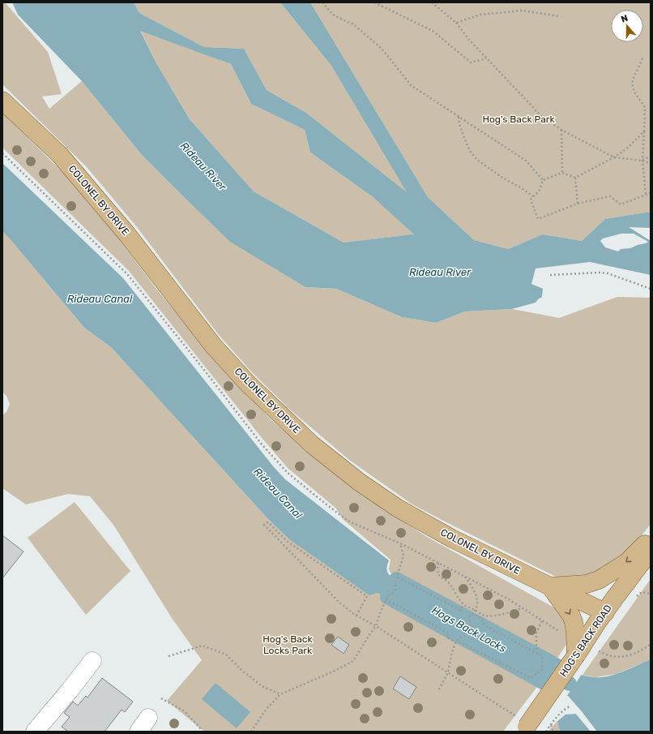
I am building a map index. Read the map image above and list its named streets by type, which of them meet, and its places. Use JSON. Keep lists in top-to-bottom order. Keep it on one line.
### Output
{"streets":{"main road":["COLONEL BY DRIVE","HOG'S BACK ROAD"]},"crossings":[["COLONEL BY DRIVE","HOG'S BACK ROAD"]],"water":["Rideau River","Rideau Canal","Hogs Back Locks"],"parks":["Hog's Back Park","Hog's Back Locks Park"],"north":"top"}
